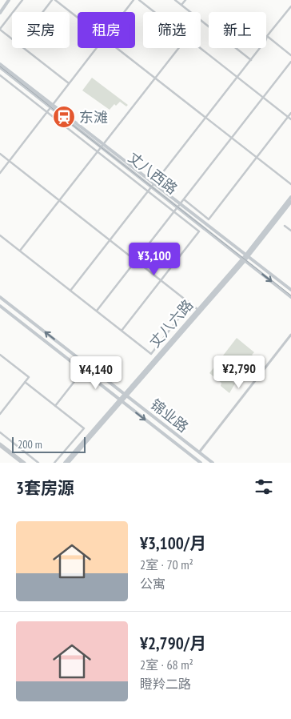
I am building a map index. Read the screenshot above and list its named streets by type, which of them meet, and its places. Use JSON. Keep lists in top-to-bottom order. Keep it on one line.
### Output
{"streets":{"main road":["丈八西路","丈八六路","锦业路"]},"crossings":[["丈八西路","丈八六路"],["丈八六路","锦业路"]],"places":{"station":["东滩"]},"scale_bar":"200 m","page":{"chip":["买房","租房","筛选","新上"],"price":["¥3,100","¥2,790","¥4,140"],"scale":"200 m","heading":"3套房源","list":[{"name":"¥3,100/月","note":"2室 · 70 m² · 公寓"},{"name":"¥2,790/月","note":"2室 · 68 m² · 瞪羚二路"}]}}
